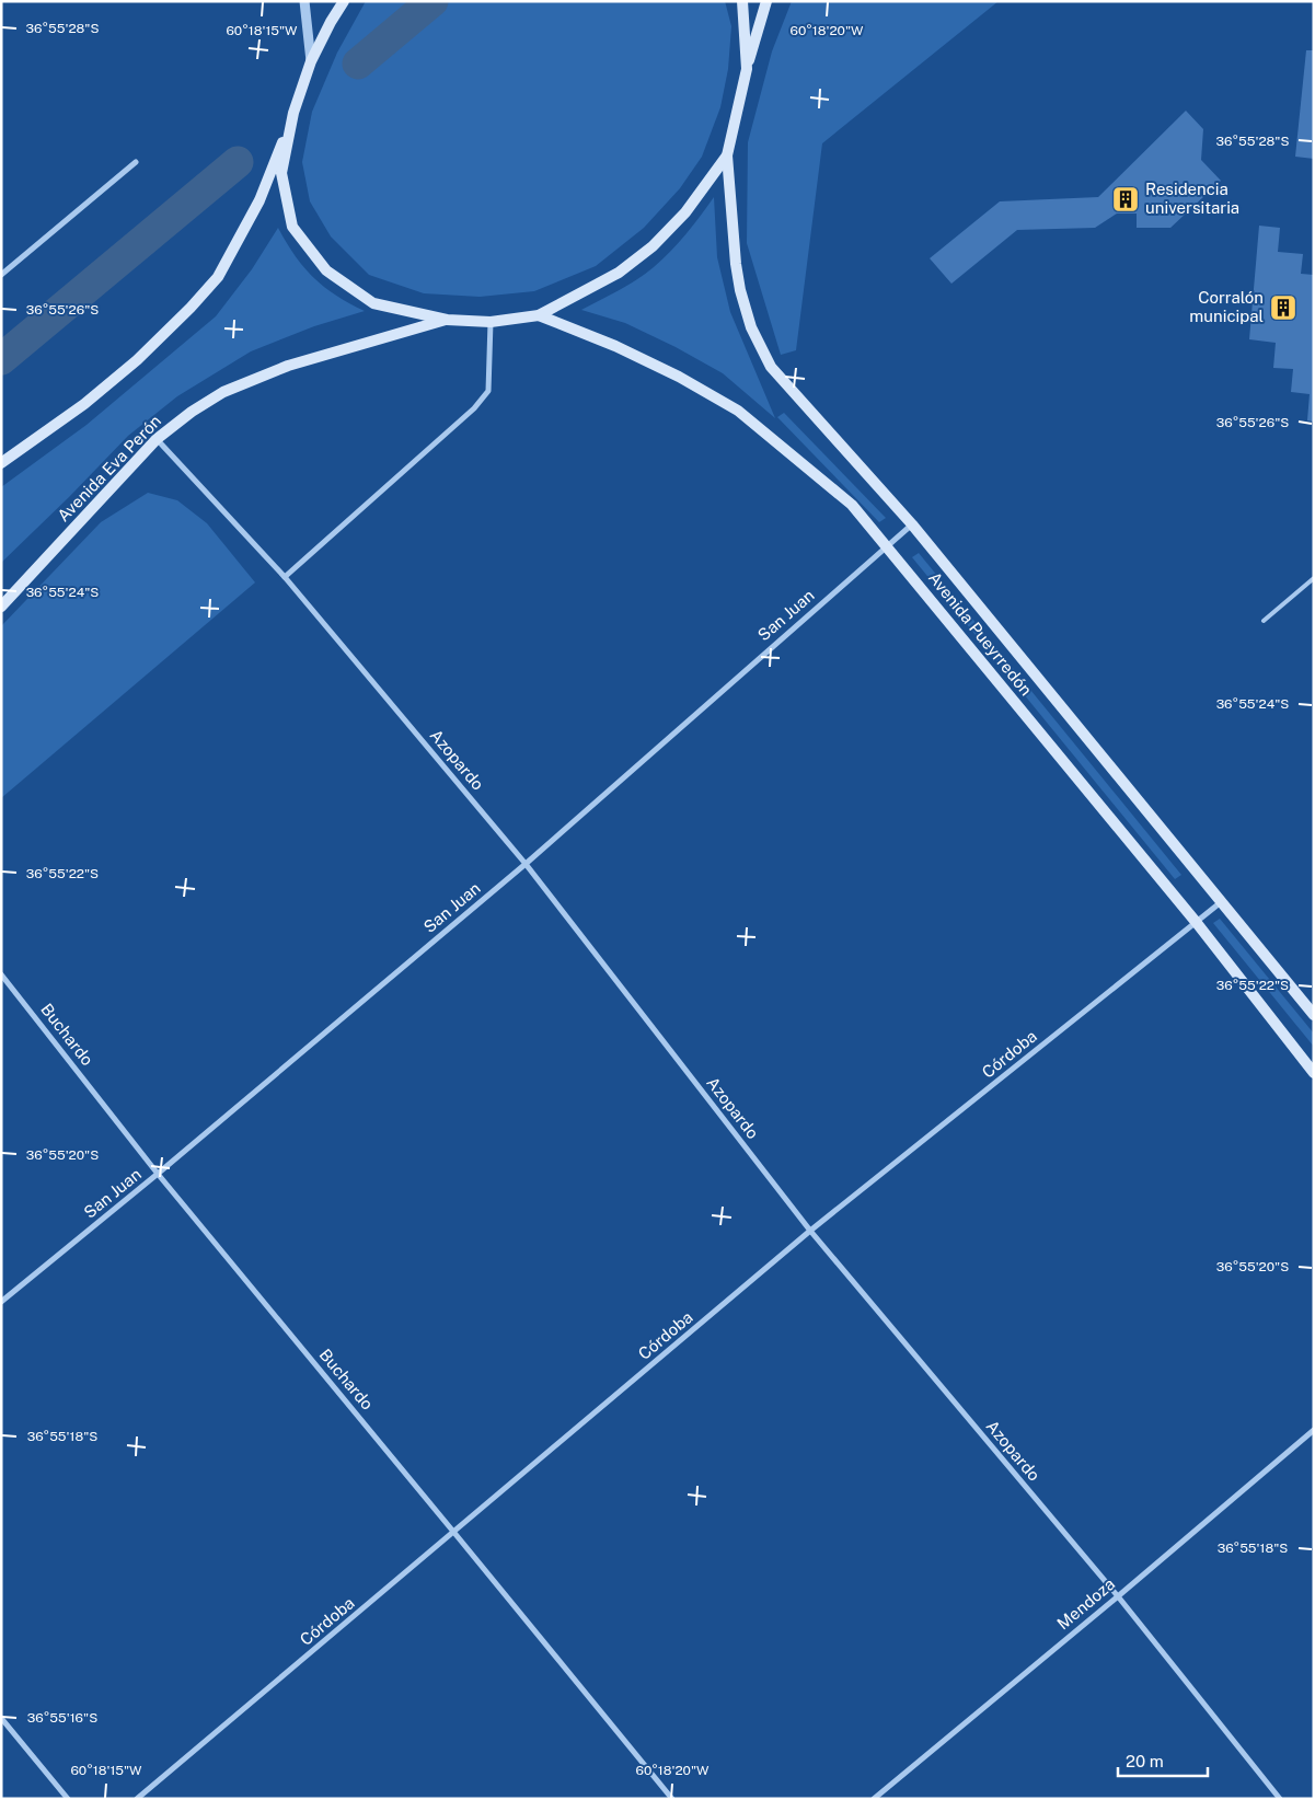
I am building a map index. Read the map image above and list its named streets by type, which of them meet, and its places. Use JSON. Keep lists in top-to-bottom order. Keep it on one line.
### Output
{"streets":{"main road":["Avenida Eva Perón","Avenida Pueyrredón"],"street":["San Juan","Azopardo","Buchardo","Córdoba","Mendoza"]},"crossings":[["Avenida Eva Perón","Azopardo"],["San Juan","Avenida Pueyrredón"],["San Juan","Azopardo"],["San Juan","Buchardo"],["Avenida Pueyrredón","Córdoba"],["Azopardo","Córdoba"],["Azopardo","Mendoza"],["Buchardo","Córdoba"]],"places":{"building":["Residencia universitaria","Corralón municipal"]},"scale_bar":"20 m","coordinates":["36°55'28\"S","60°18'15\"W","60°18'20\"W","36°55'26\"S","36°55'24\"S","36°55'22\"S","36°55'20\"S","36°55'18\"S","36°55'16\"S"]}
